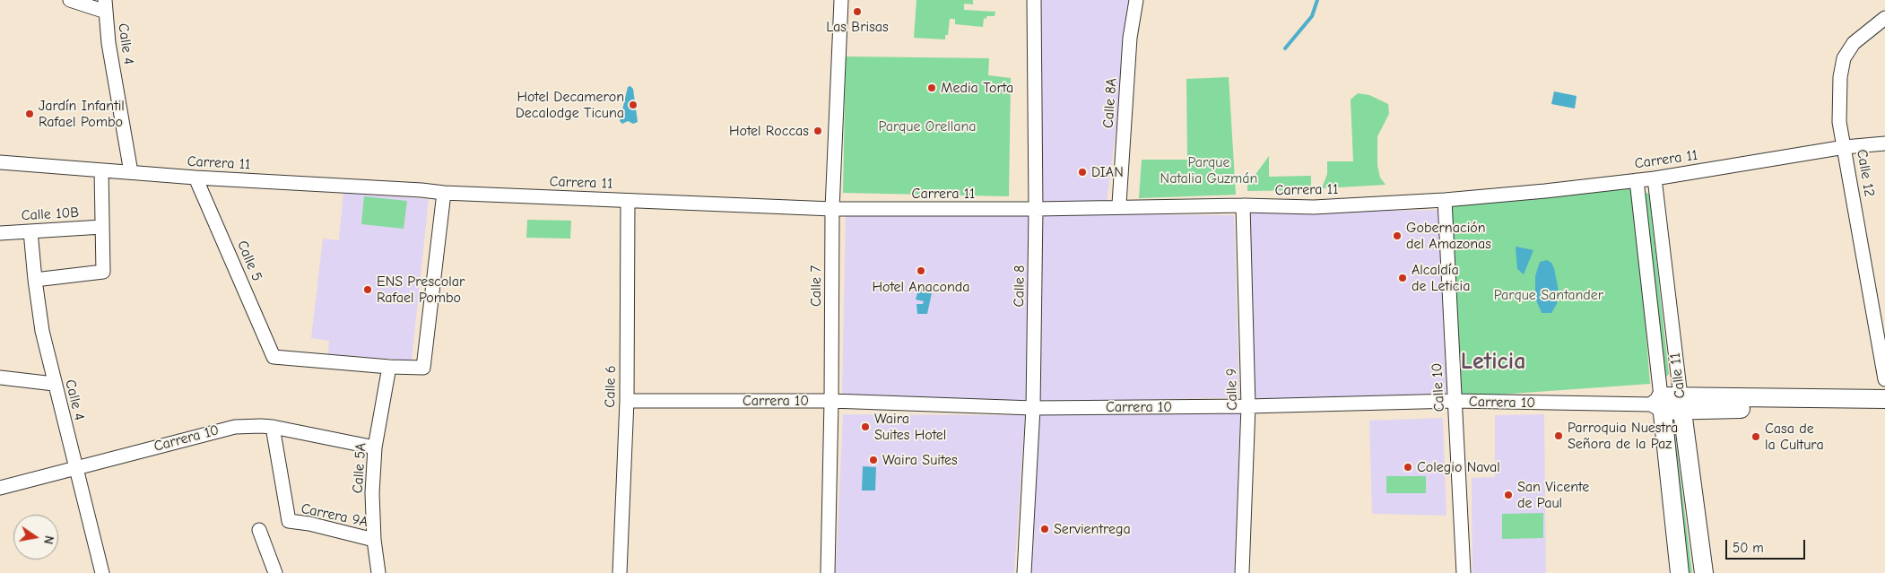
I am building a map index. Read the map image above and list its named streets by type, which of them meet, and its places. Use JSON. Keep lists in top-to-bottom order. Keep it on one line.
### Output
{"streets":{"main road":["Calle 11","Carrera 10"],"street":["Calle 4","Calle 8A","Carrera 11","Calle 12","Calle 10B","Calle 5","Calle 7","Calle 6","Calle 10","Calle 9","Calle 5A","Carrera 9A"]},"crossings":[["Calle 4","Carrera 11"],["Calle 4","Calle 10B"],["Calle 4","Carrera 10"],["Calle 8A","Carrera 11"],["Carrera 11","Calle 12"],["Carrera 11","Calle 5"],["Carrera 11","Calle 7"],["Carrera 11","Calle 11"],["Carrera 11","Calle 6"],["Carrera 11","Calle 10"],["Carrera 11","Calle 9"],["Calle 5","Calle 5A"],["Calle 7","Carrera 10"],["Calle 11","Carrera 10"],["Calle 6","Carrera 10"],["Calle 10","Carrera 10"],["Calle 9","Carrera 10"],["Carrera 10","Calle 5A"],["Carrera 10","Carrera 9A"],["Calle 5A","Carrera 9A"]],"districts":["Leticia"],"parks":["Parque Orellana","Parque Natalia Guzmán","Parque Santander"],"places":["Las Brisas","Media Torta","Hotel Decameron Decalodge Ticuna","Jardín Infantil Rafael Pombo","Hotel Roccas","DIAN","Gobernación del Amazonas","Hotel Anaconda","Alcaldía de Leticia","ENS Prescolar Rafael Pombo","Waira Suites Hotel","Parroquia Nuestra Señora de la Paz","Casa de la Cultura","Waira Suites","Colegio Naval","San Vicente de Paul","Servientrega"],"scale_bar":"50 m","north":"right"}
